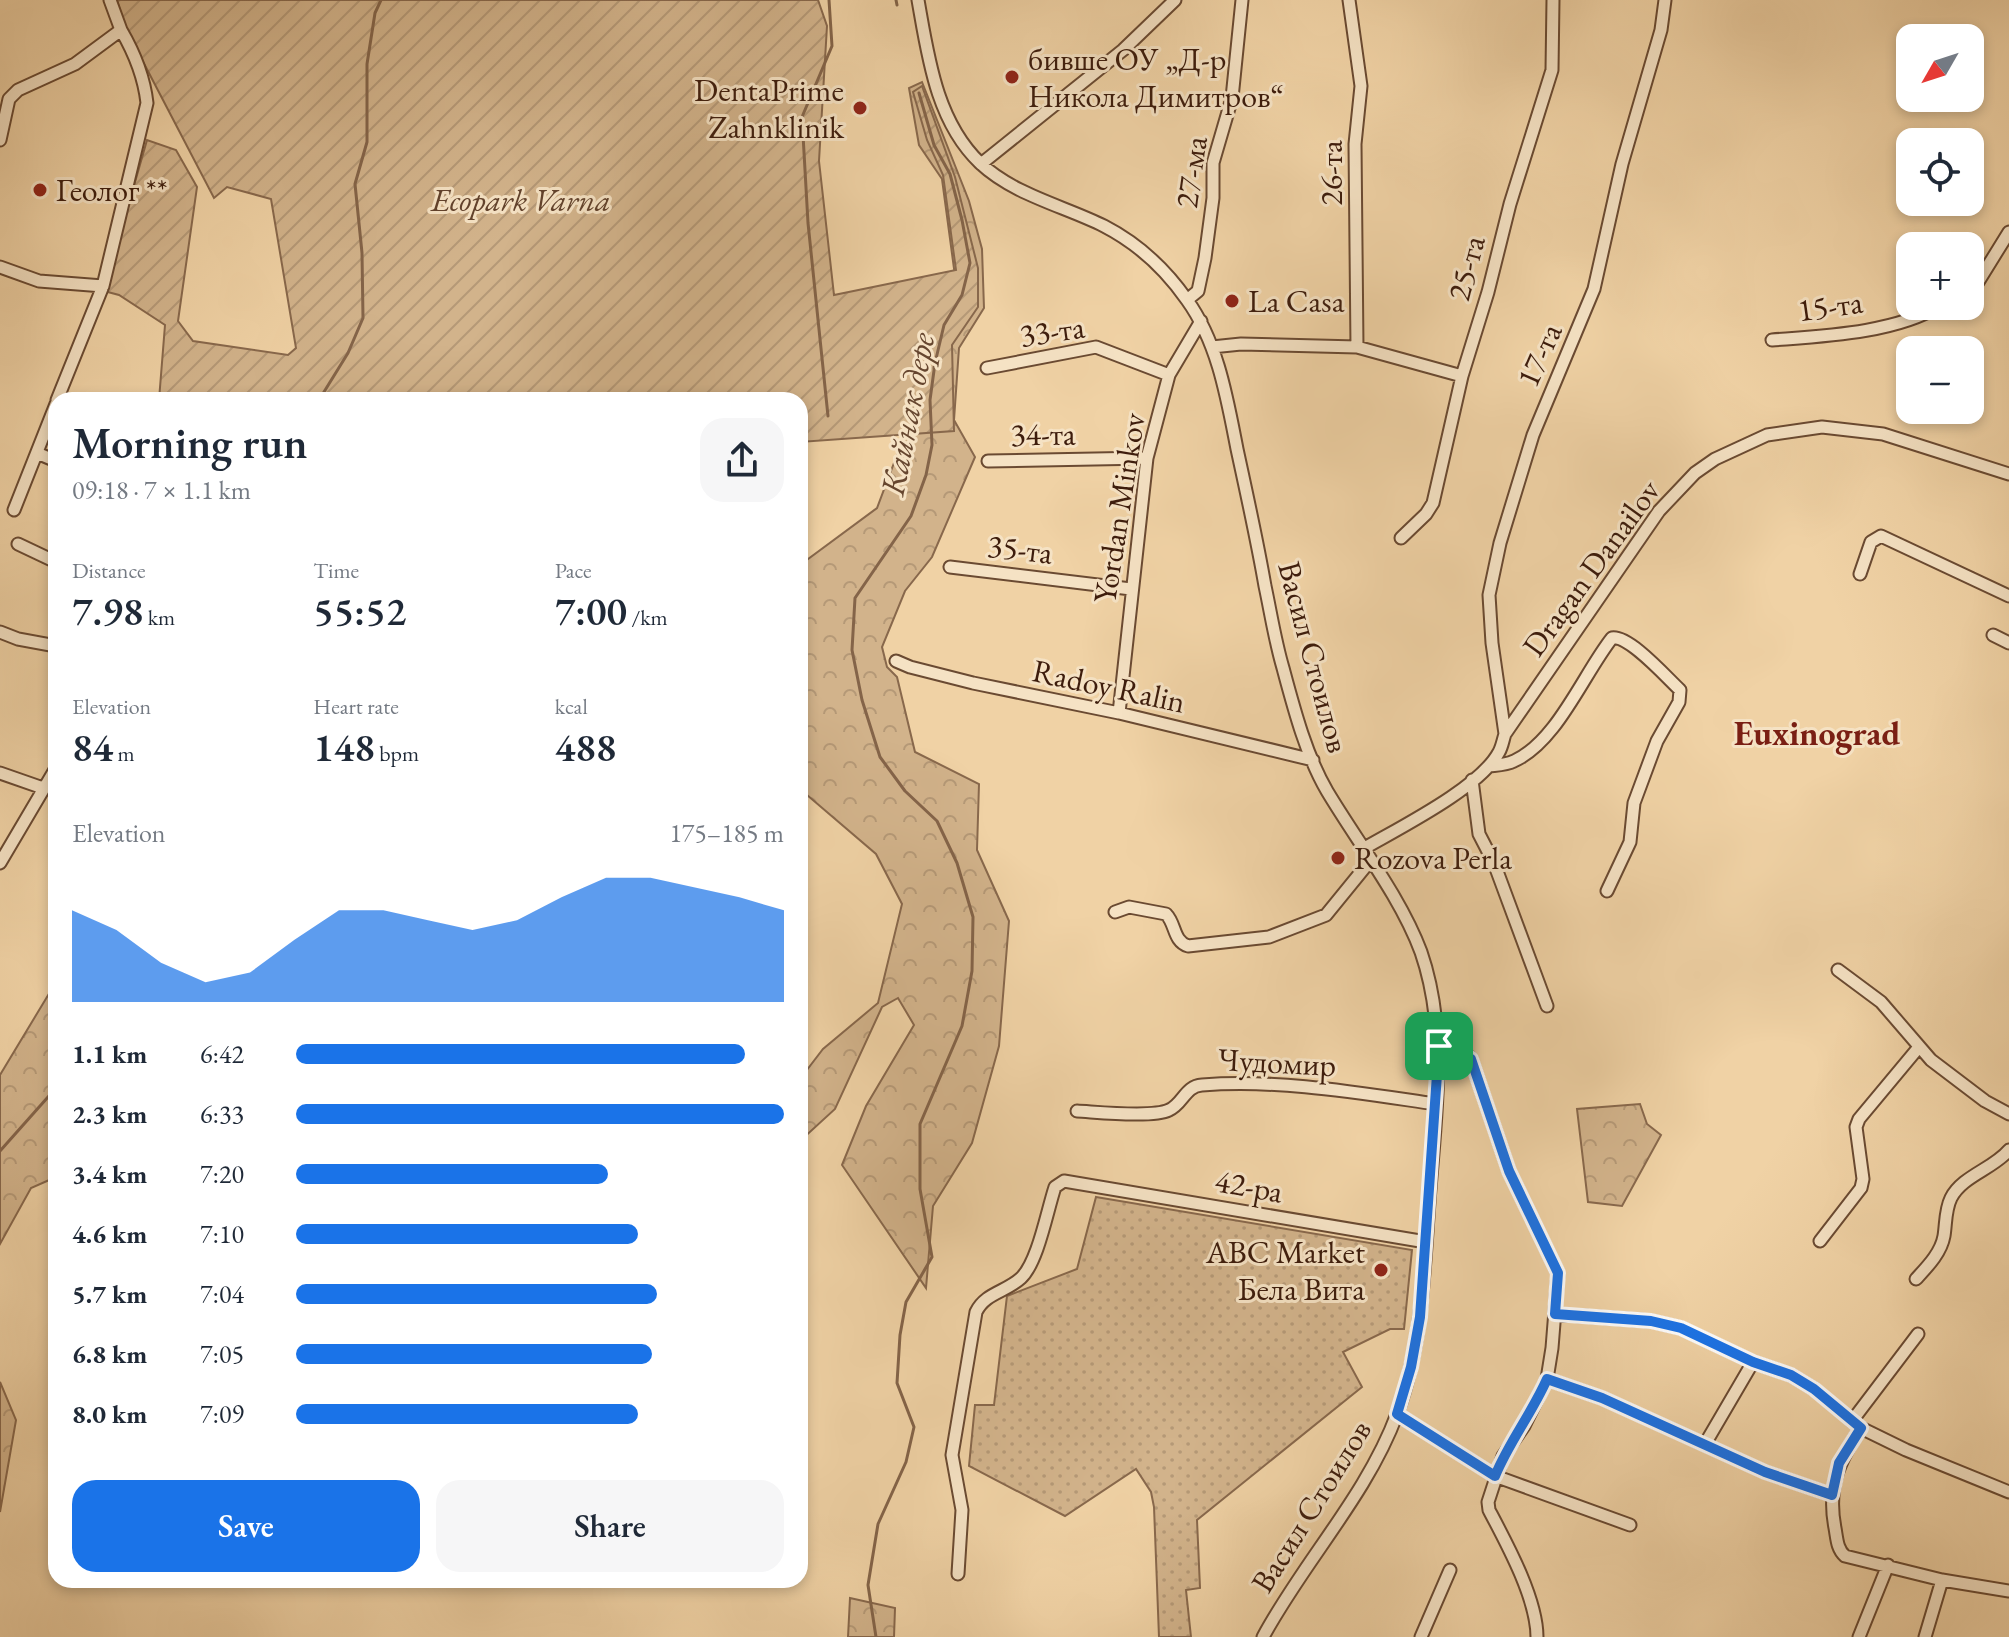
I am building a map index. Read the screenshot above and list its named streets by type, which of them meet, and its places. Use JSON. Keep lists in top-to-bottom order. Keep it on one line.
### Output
{"streets":{"street":["27-ма","26-та","25-та","15-та","33-та","17-та","34-та","Yordan Minkov","35-та","Dragan Danailov","Васил Стоилов","Radoy Ralin","Чудомир","42-ра"]},"crossings":[["27-ма","Васил Стоилов"],["33-та","Yordan Minkov"],["17-та","Dragan Danailov"],["34-та","Yordan Minkov"],["Yordan Minkov","35-та"],["Yordan Minkov","Васил Стоилов"],["Yordan Minkov","Radoy Ralin"],["Dragan Danailov","Васил Стоилов"],["Васил Стоилов","Radoy Ralin"],["Васил Стоилов","Чудомир"],["Васил Стоилов","42-ра"]],"districts":["Euxinograd"],"water":["Кайнак дере"],"parks":["Ecopark Varna"],"places":["бивше ОУ „Д-р Никола Димитров“","DentaPrime Zahnklinik","Геолог **","La Casa","Rozova Perla","ABC Market Бела Вита"],"north":"bottom left","page":{"map_buttons":["+","−"],"heading":["Morning run","09:18 · 7 × 1.1 km"],"stats":[["Distance","7.98 km"],["Time","55:52"],["Pace","7:00 /km"],["Elevation","84 m"],["Heart rate","148 bpm"],["kcal","488"]],"chart":["Elevation","175–185 m"],"list":[{"name":"1.1 km","note":"6:42"},{"name":"2.3 km","note":"6:33"},{"name":"3.4 km","note":"7:20"},{"name":"4.6 km","note":"7:10"},{"name":"5.7 km","note":"7:04"},{"name":"6.8 km","note":"7:05"},{"name":"8.0 km","note":"7:09"}],"buttons":["Save","Share"]}}
